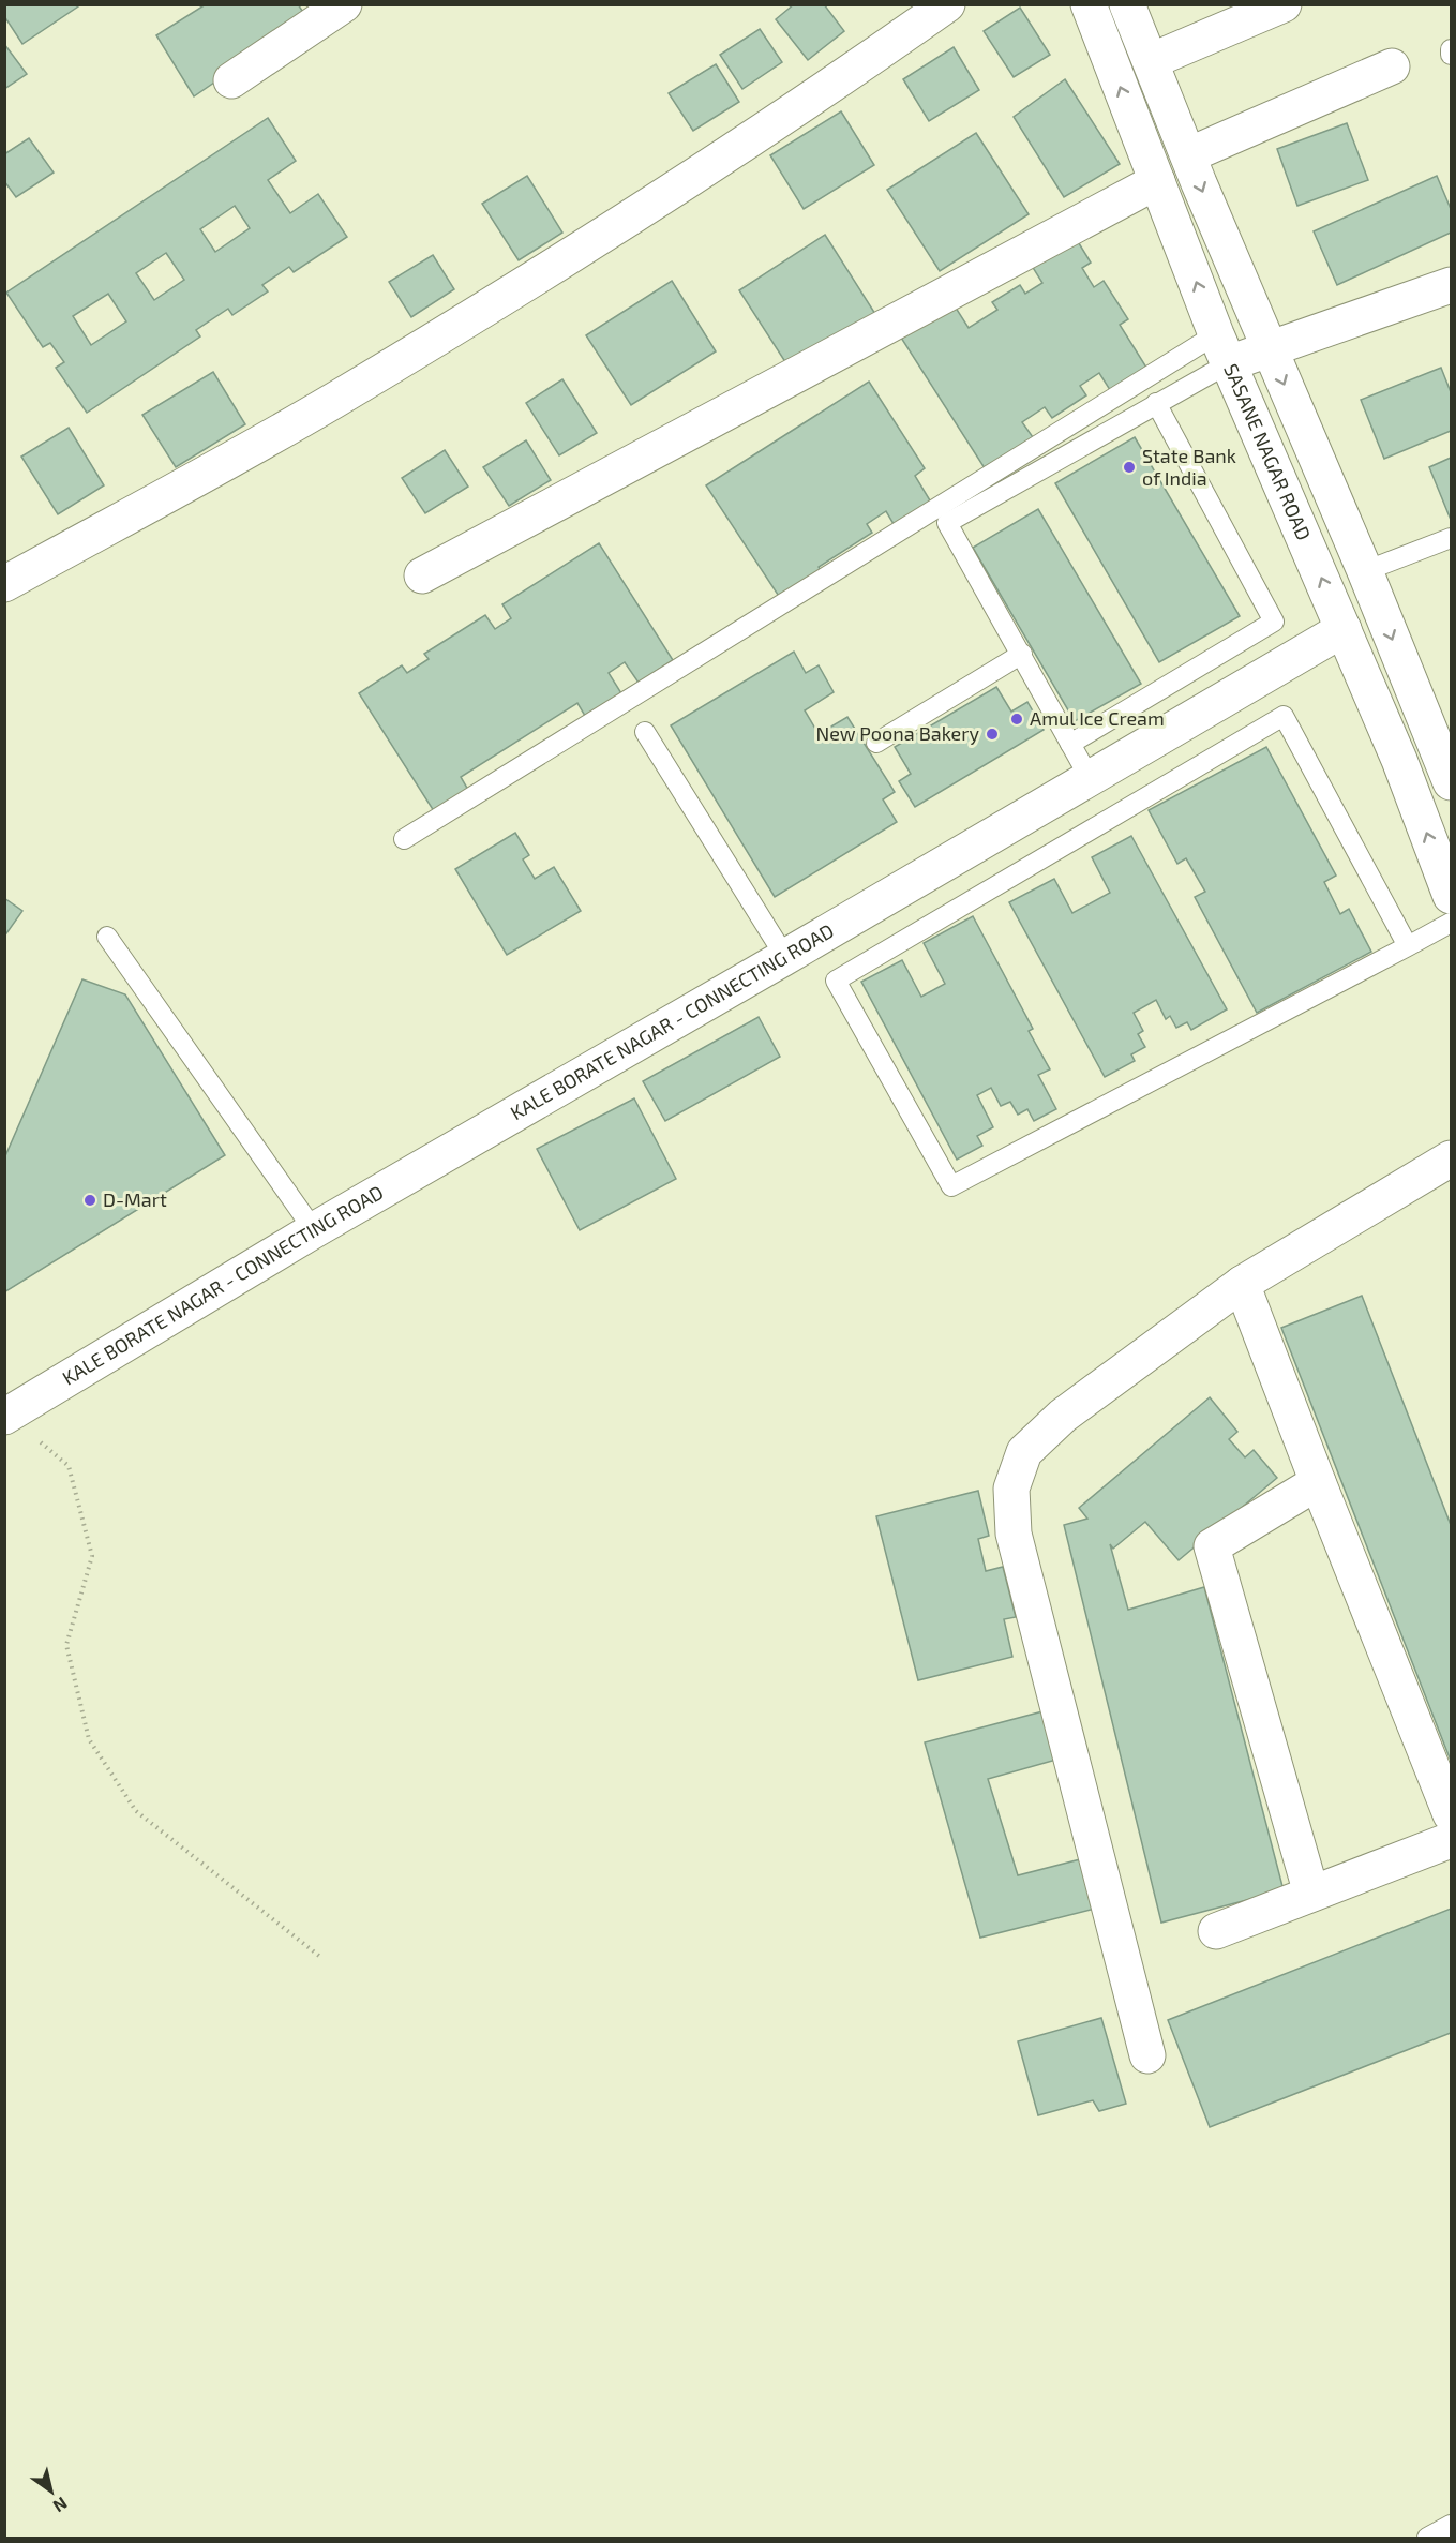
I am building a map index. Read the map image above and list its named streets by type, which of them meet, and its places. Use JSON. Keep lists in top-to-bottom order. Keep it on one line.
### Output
{"streets":{"street":["SASANE NAGAR ROAD","KALE BORATE NAGAR - CONNECTING ROAD"]},"crossings":[["SASANE NAGAR ROAD","KALE BORATE NAGAR - CONNECTING ROAD"]],"places":["State Bank of India","Amul Ice Cream","New Poona Bakery","D-Mart"],"north":"bottom right"}
